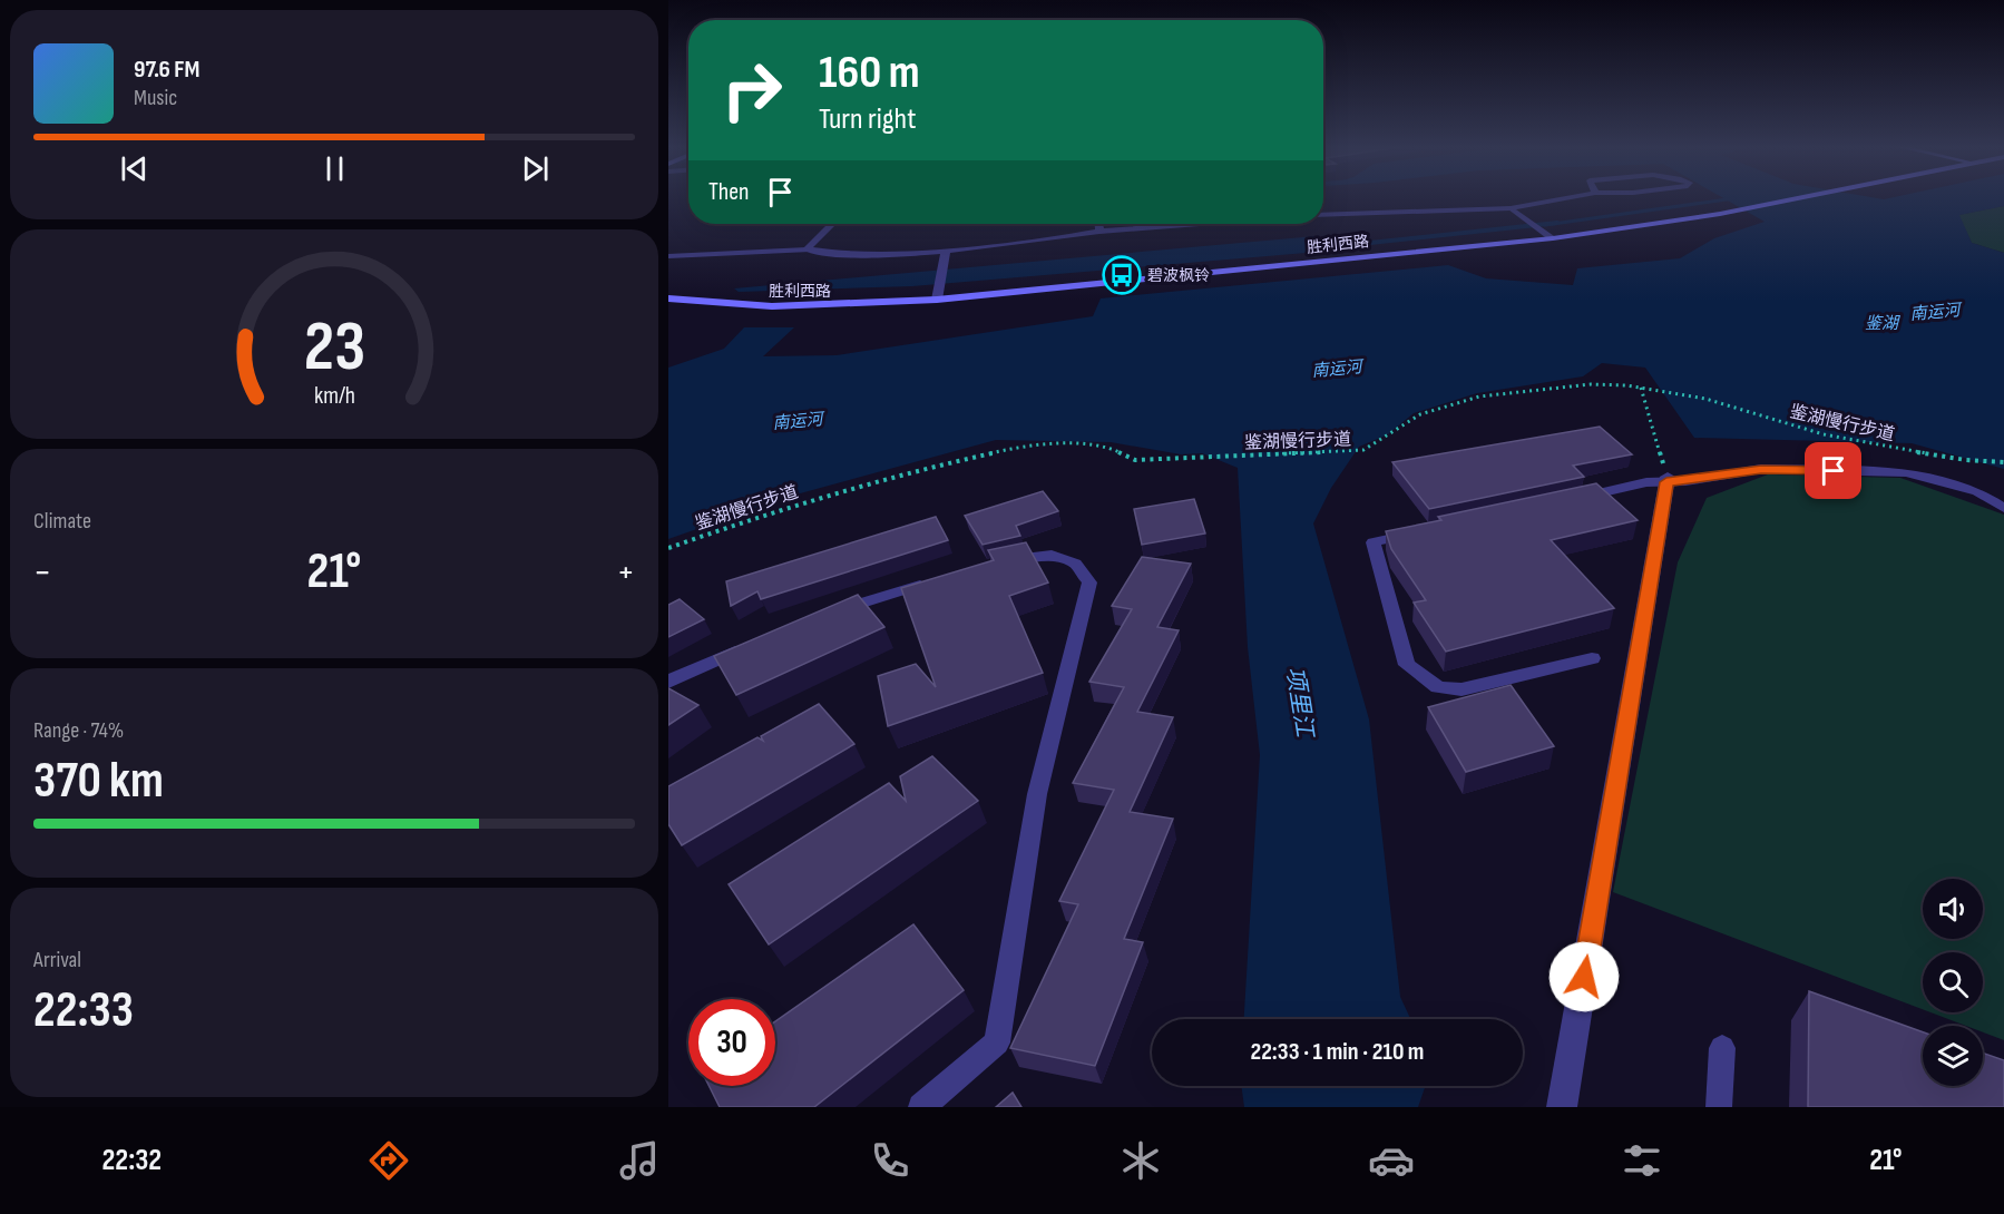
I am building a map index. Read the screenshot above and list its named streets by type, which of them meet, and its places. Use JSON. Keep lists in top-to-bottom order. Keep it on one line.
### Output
{"streets":{"street":["胜利西路"],"path":["鉴湖慢行步道"]},"water":["南运河","鉴湖","项里江"],"places":{"bus stop":["碧波枫铃"]},"page":{"turn":["160 m","Turn right"],"song":["97.6 FM","Music"],"then":"Then","tile":["Climate",["Range · 74%","370 km"],["Arrival","22:33"]],"heat":["−","21°","+"],"limit":"30","trip":"22:33 · 1 min · 210 m","tabs":["22:32","21°"],"gauge":["23","km/h"]}}
